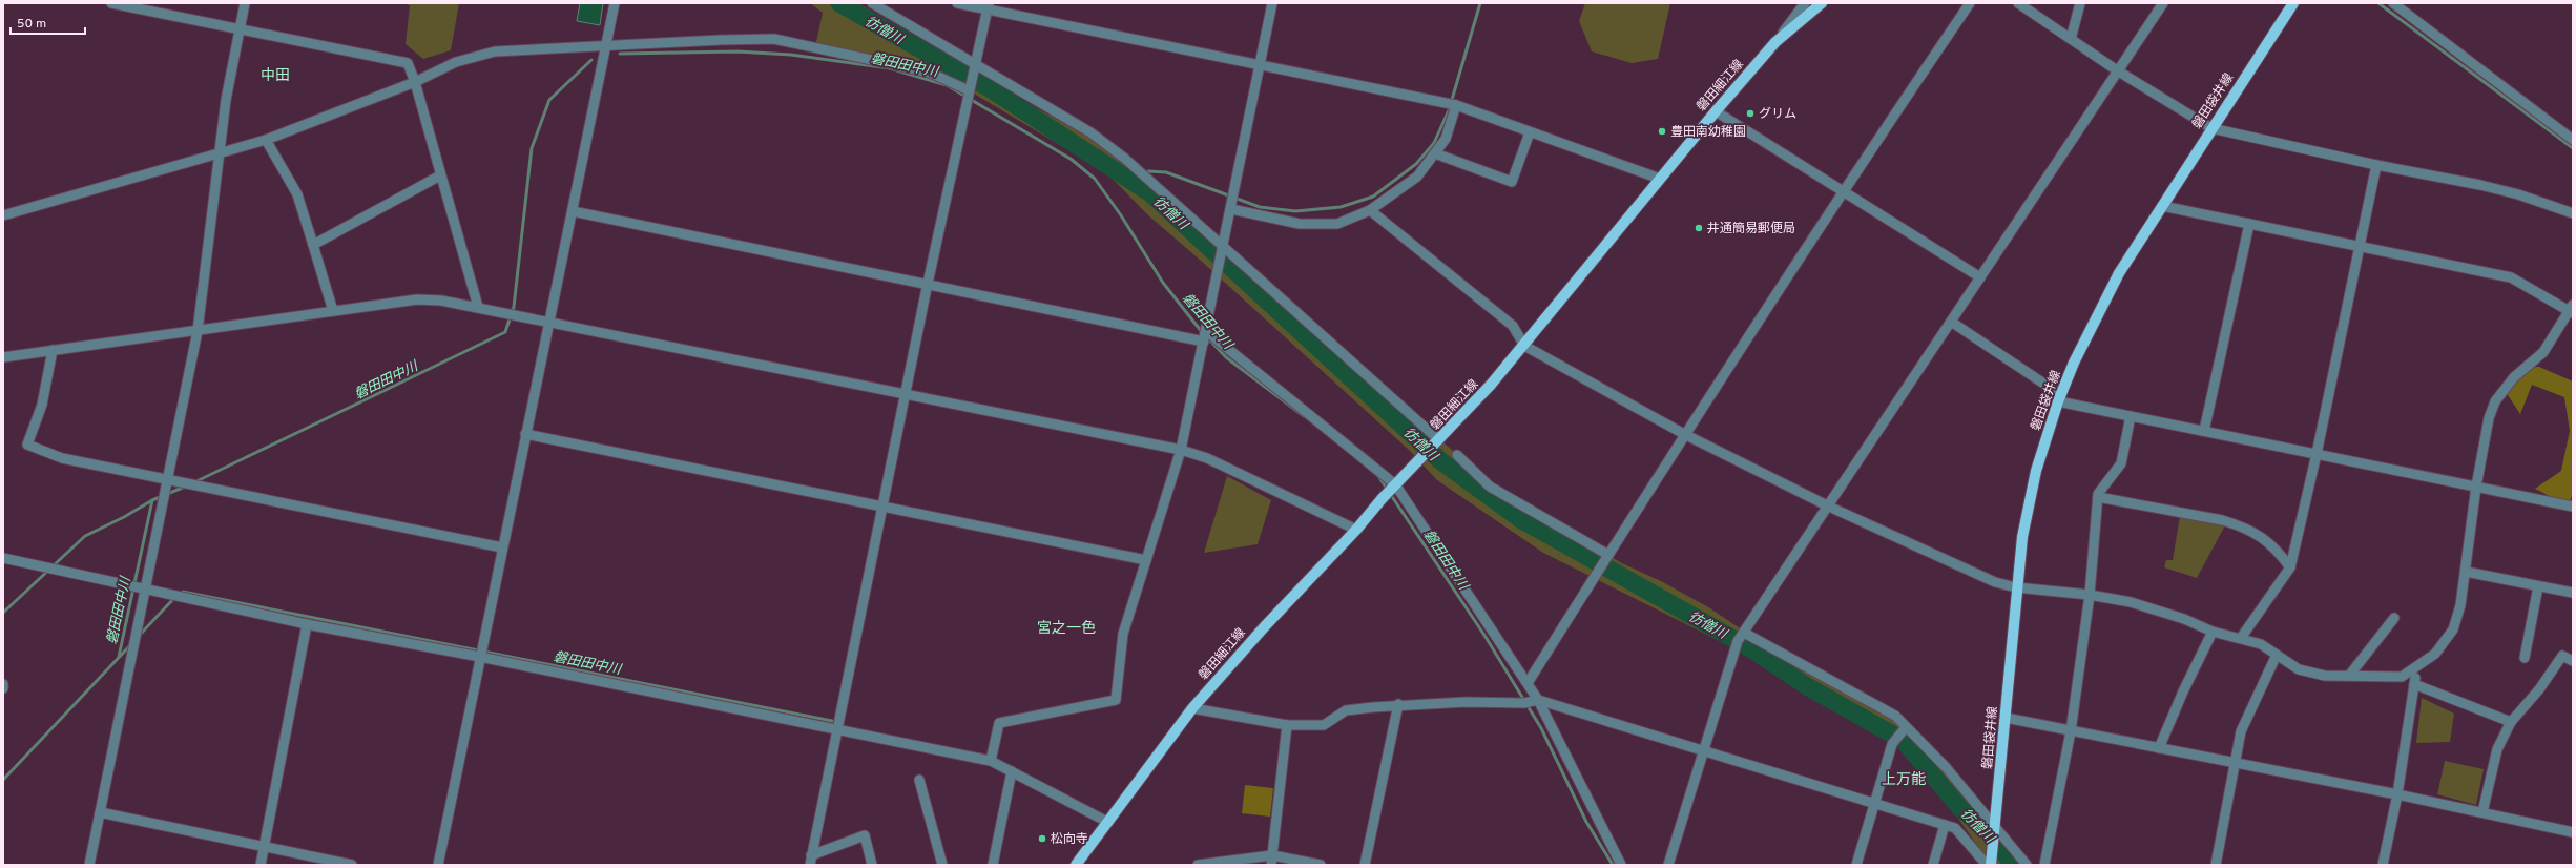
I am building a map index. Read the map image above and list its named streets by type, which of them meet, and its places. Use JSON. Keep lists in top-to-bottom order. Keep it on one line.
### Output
{"streets":{"main road":["磐田細江線","磐田袋井線"]},"districts":["中田","宮之一色","上万能"],"water":["彷僧川","磐田田中川"],"places":["グリム","豊田南幼稚園","井通簡易郵便局","松向寺"],"scale_bar":"50 m"}
